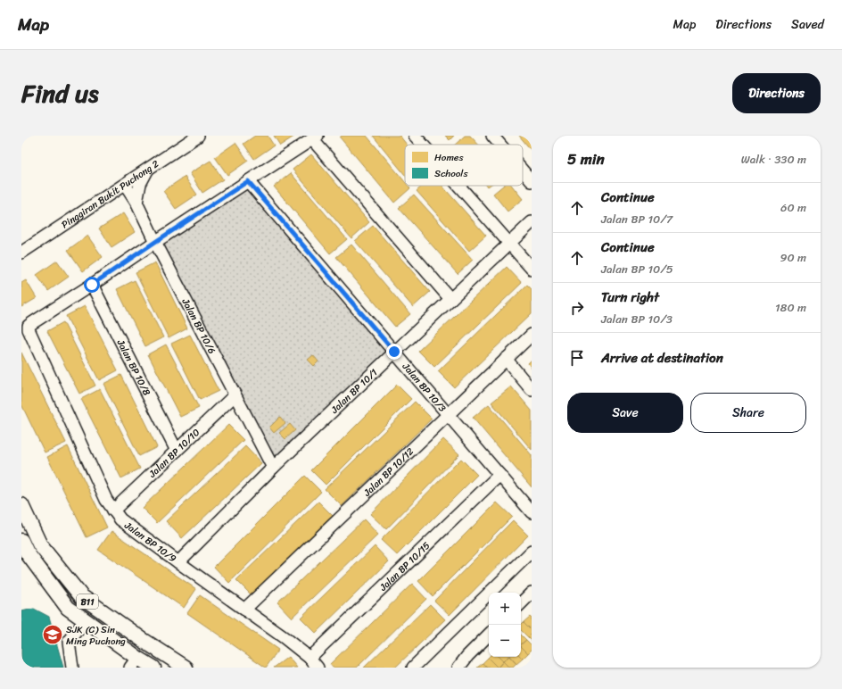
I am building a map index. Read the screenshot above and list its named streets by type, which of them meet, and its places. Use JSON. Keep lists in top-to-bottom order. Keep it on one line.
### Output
{"streets":{"main road":["B11"],"street":["Pinggiran Bukit Puchong 2","Jalan BP 10/6","Jalan BP 10/8","Jalan BP 10/3","Jalan BP 10/1","Jalan BP 10/10","Jalan BP 10/12","Jalan BP 10/9","Jalan BP 10/15"]},"crossings":[["Pinggiran Bukit Puchong 2","Jalan BP 10/6"],["Jalan BP 10/6","Jalan BP 10/1"],["Jalan BP 10/6","Jalan BP 10/10"],["Jalan BP 10/8","Jalan BP 10/10"],["Jalan BP 10/8","Jalan BP 10/9"],["Jalan BP 10/3","Jalan BP 10/1"],["Jalan BP 10/3","Jalan BP 10/12"],["Jalan BP 10/3","Jalan BP 10/15"],["Jalan BP 10/1","Jalan BP 10/9"],["Jalan BP 10/10","Jalan BP 10/9"],["Jalan BP 10/12","Jalan BP 10/9"],["Jalan BP 10/9","Jalan BP 10/15"]],"places":{"school or university":["SJK (C) Sin Ming Puchong"]},"legend":["Homes","Schools"],"page":{"header":"Map","nav":["Map","Directions","Saved"],"title":"Find us","buttons":["Directions",["Save","Share"]],"heading":["5 min","Walk · 330 m"],"list":[["Continue","Jalan BP 10/7","60 m"],["Continue","Jalan BP 10/5","90 m"],["Turn right","Jalan BP 10/3","180 m"],"Arrive at destination"],"map_buttons":["+","−"]}}
